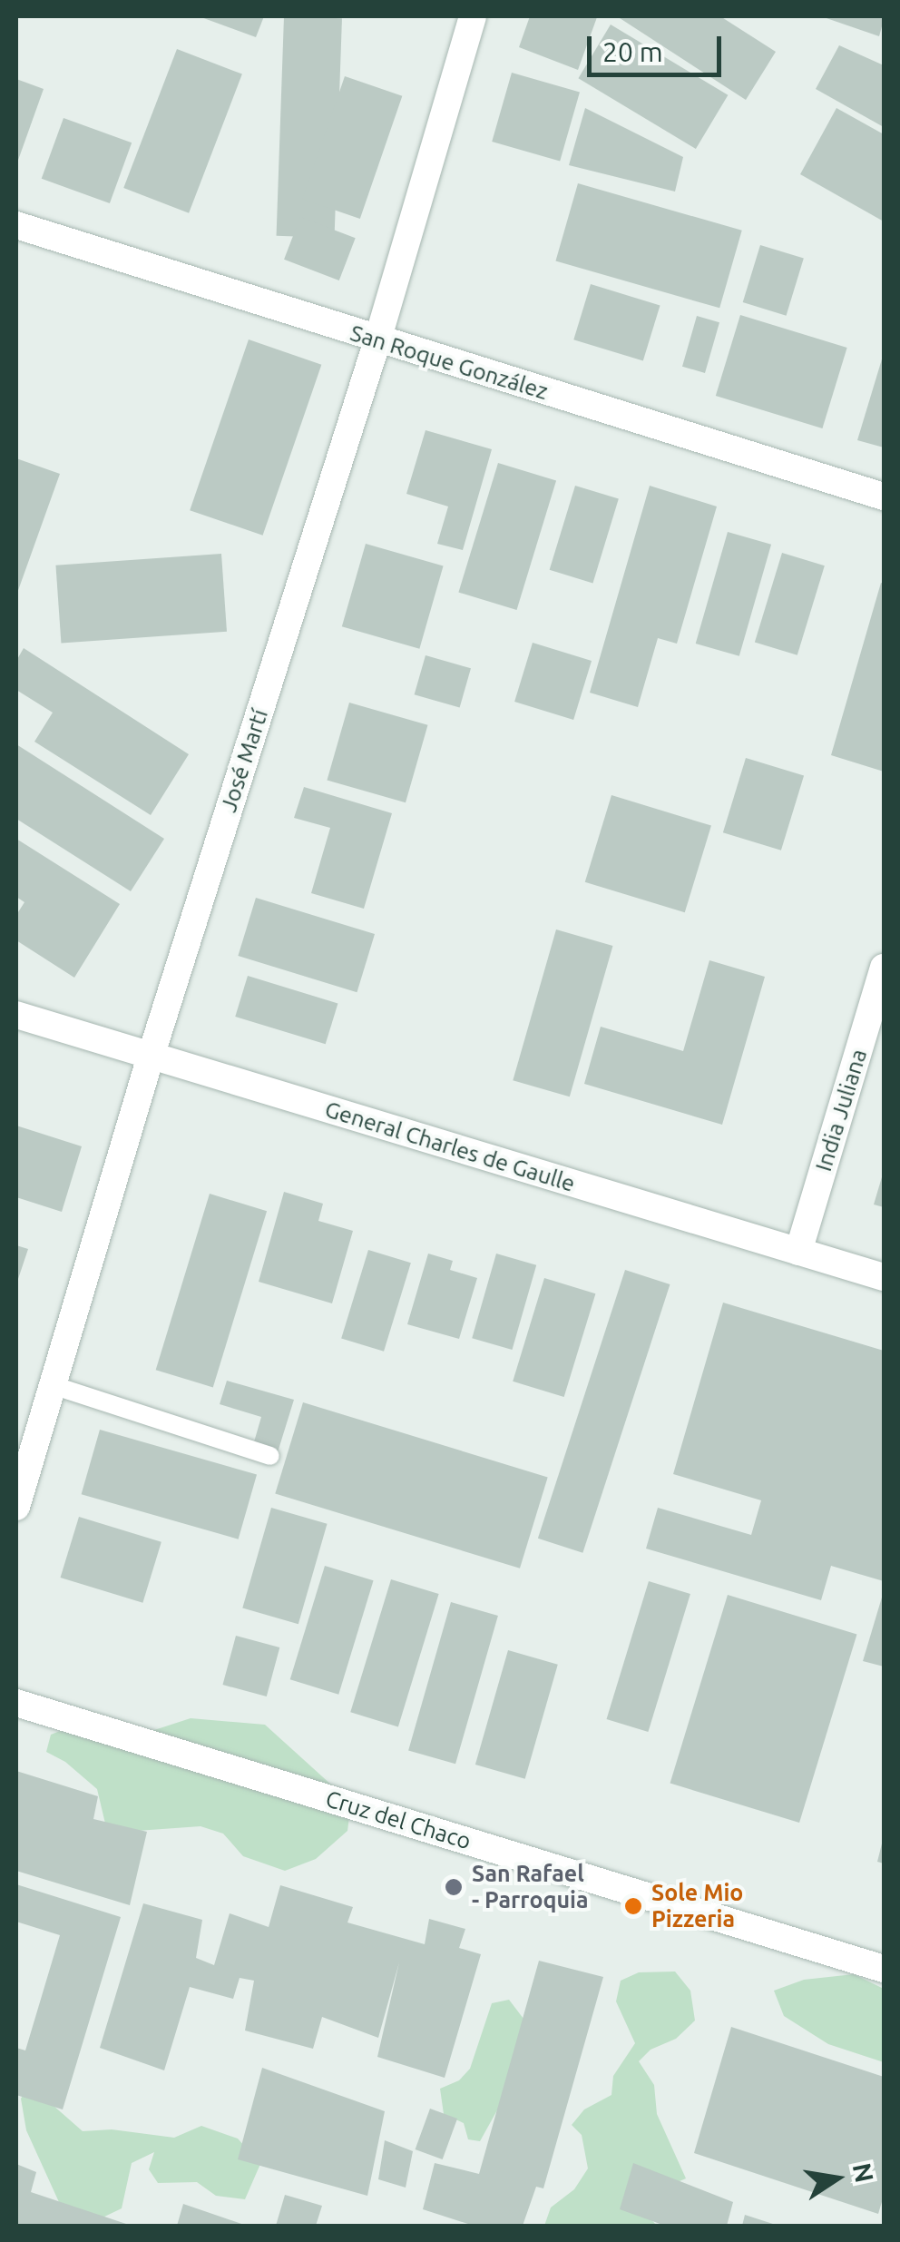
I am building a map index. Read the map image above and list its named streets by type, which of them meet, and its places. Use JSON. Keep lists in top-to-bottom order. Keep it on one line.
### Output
{"streets":{"street":["San Roque González","José Martí","India Juliana","General Charles de Gaulle","Cruz del Chaco"]},"crossings":[["San Roque González","José Martí"],["José Martí","General Charles de Gaulle"],["India Juliana","General Charles de Gaulle"]],"places":["San Rafael - Parroquia","Sole Mio Pizzeria"],"scale_bar":"20 m","north":"right"}
